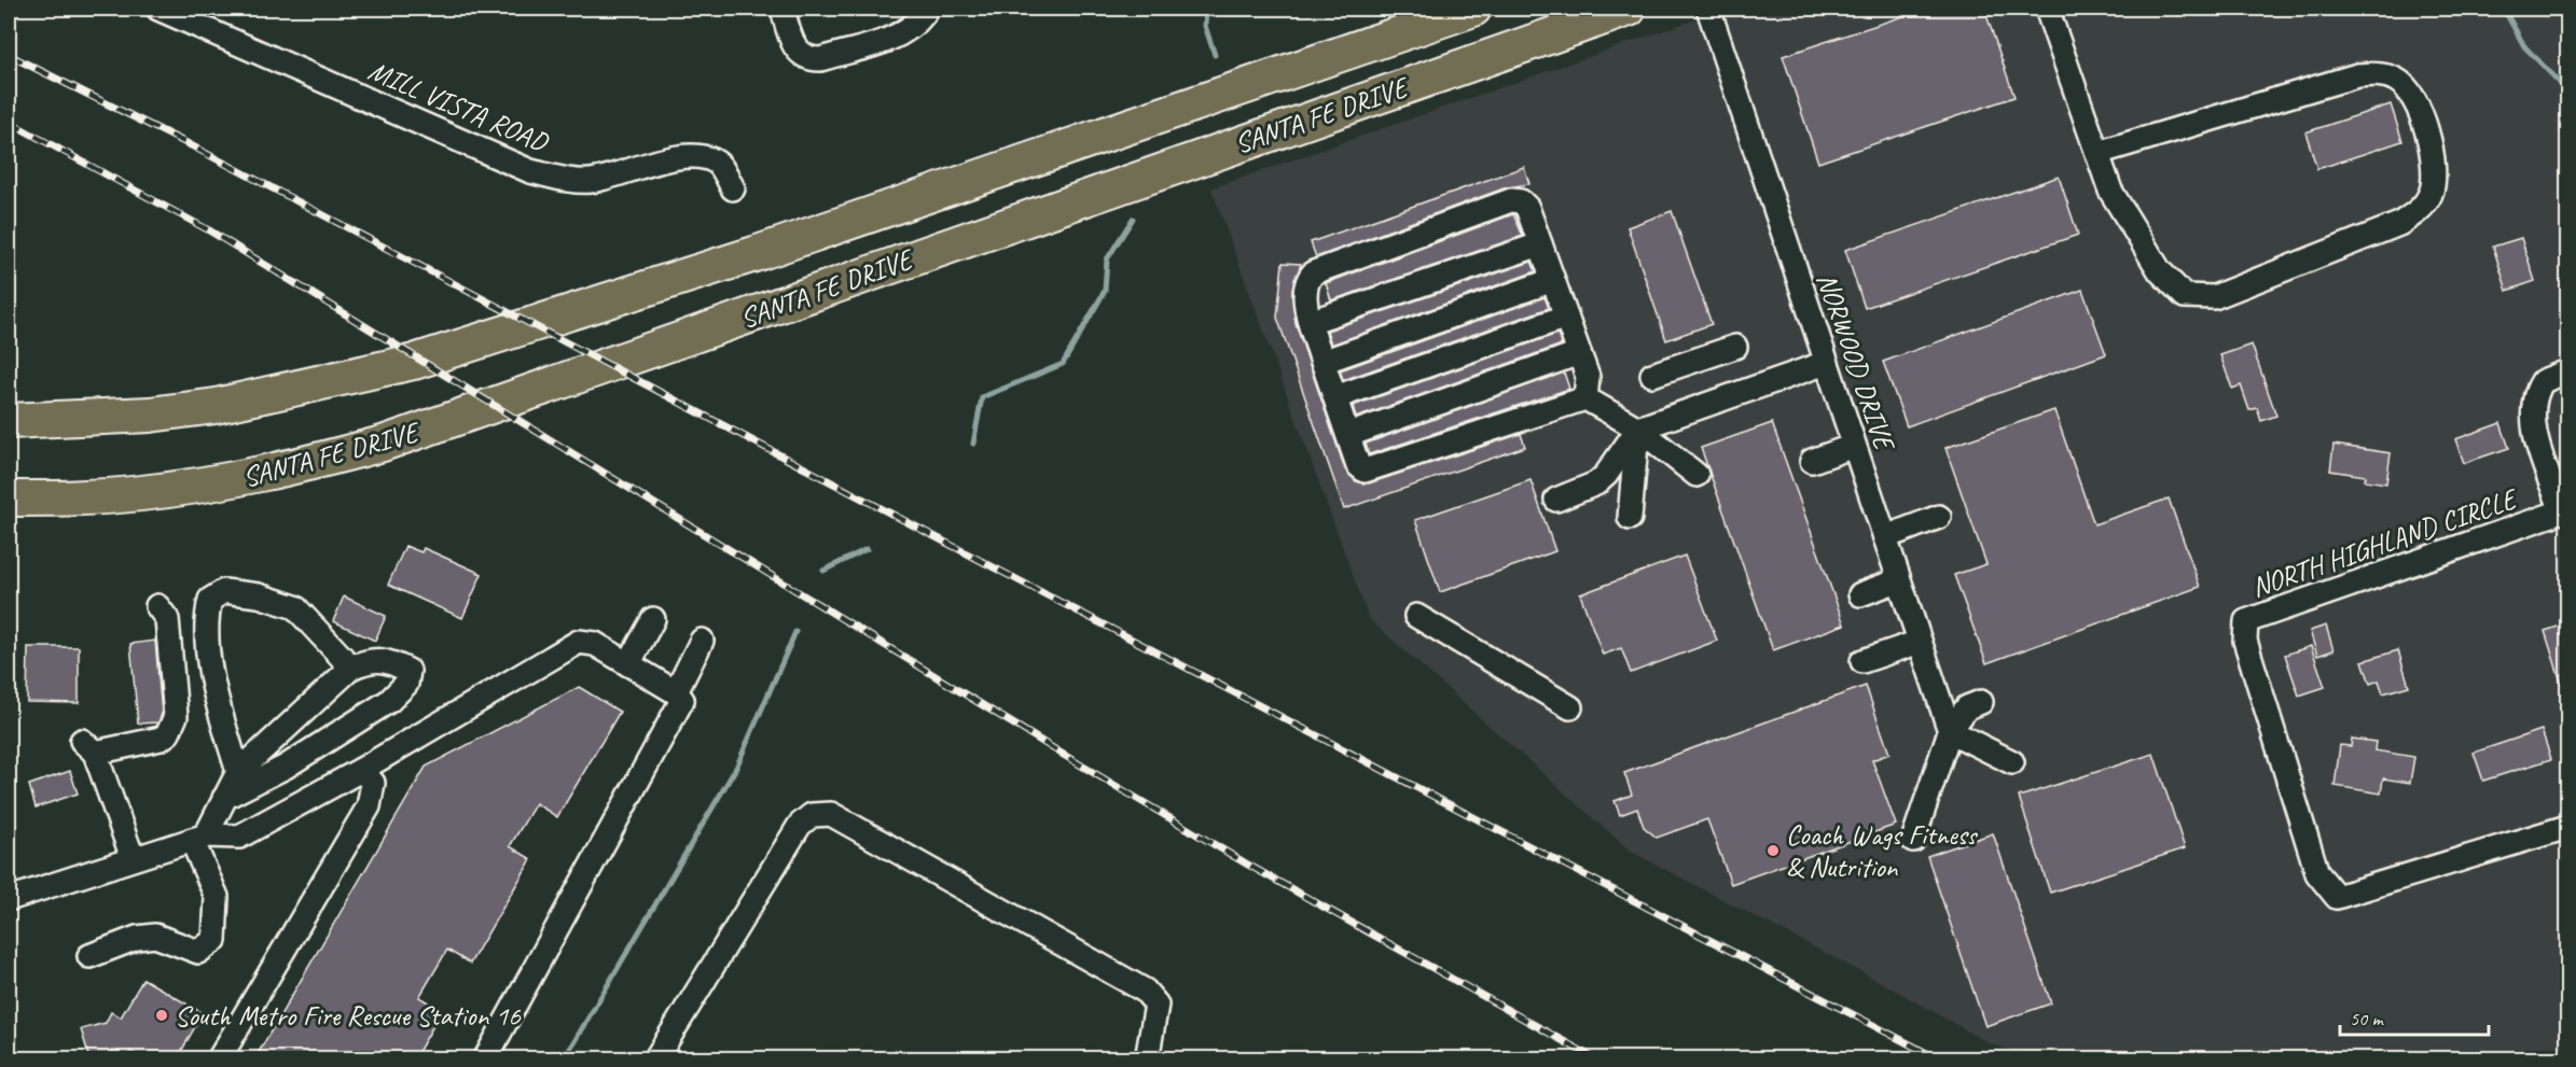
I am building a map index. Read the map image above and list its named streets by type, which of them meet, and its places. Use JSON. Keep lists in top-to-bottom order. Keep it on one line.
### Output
{"streets":{"highway":["SANTA FE DRIVE"],"street":["MILL VISTA ROAD","NORWOOD DRIVE","NORTH HIGHLAND CIRCLE"]},"places":["Coach Wags Fitness & Nutrition","South Metro Fire Rescue Station 16"],"scale_bar":"50 m"}
